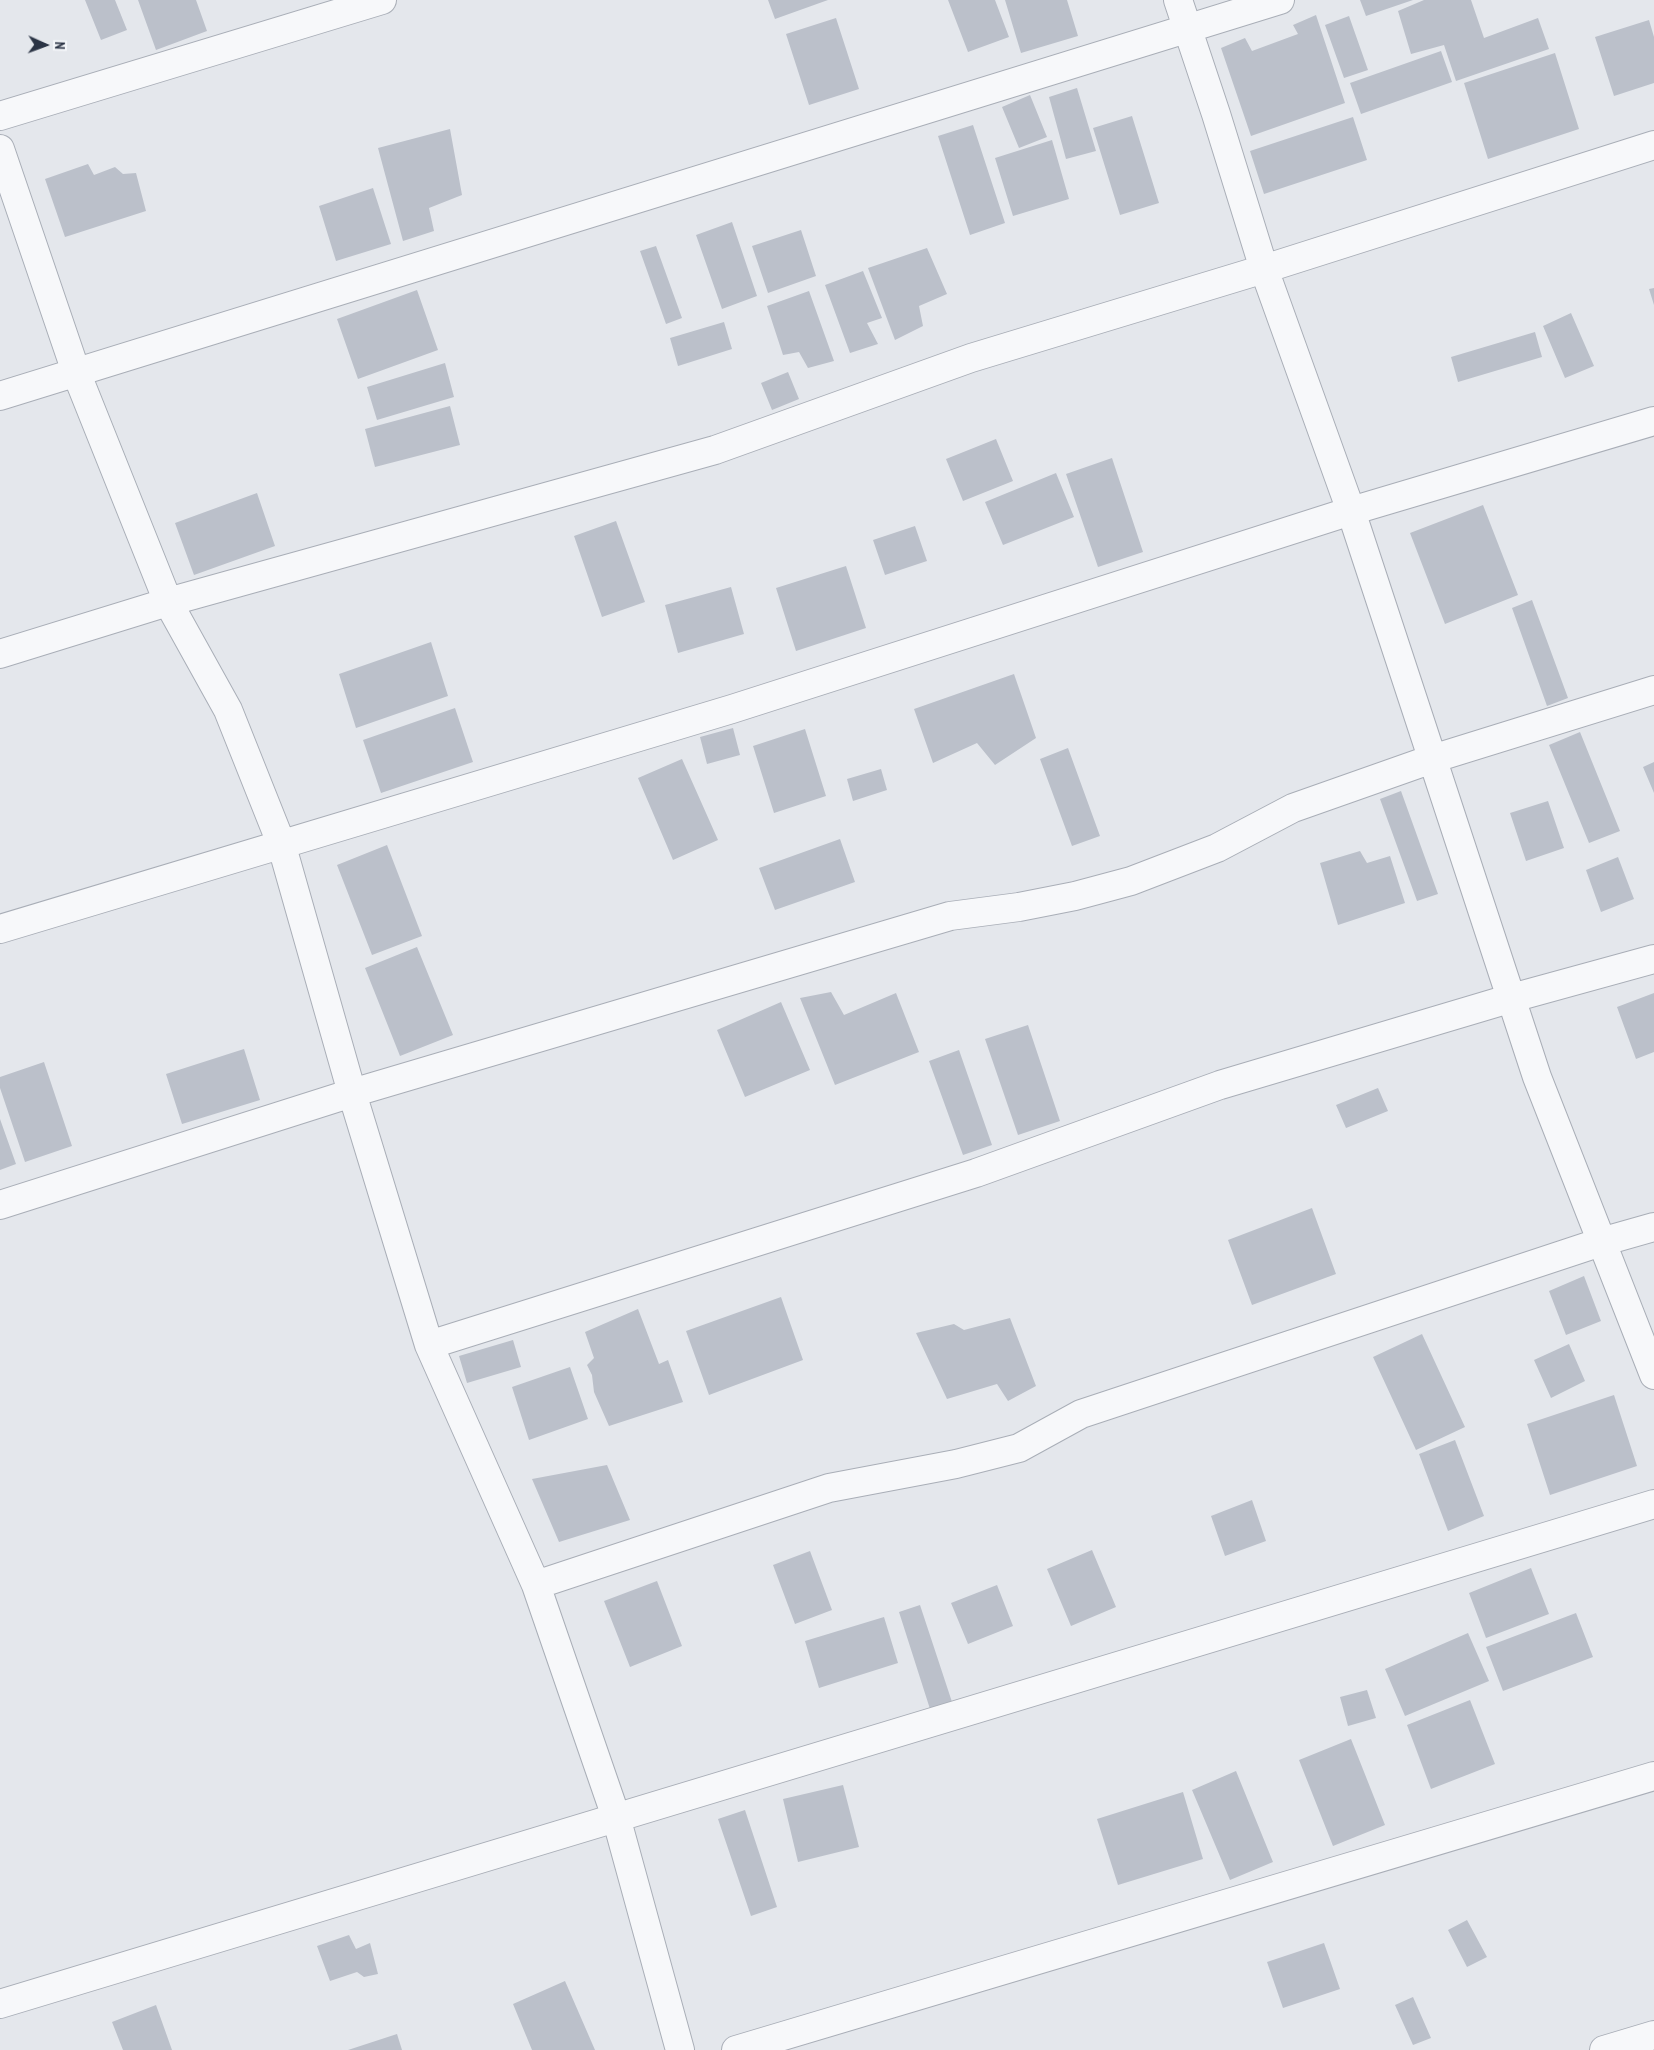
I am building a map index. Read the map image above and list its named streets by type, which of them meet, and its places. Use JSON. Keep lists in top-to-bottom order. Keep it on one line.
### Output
{"north":"right"}
